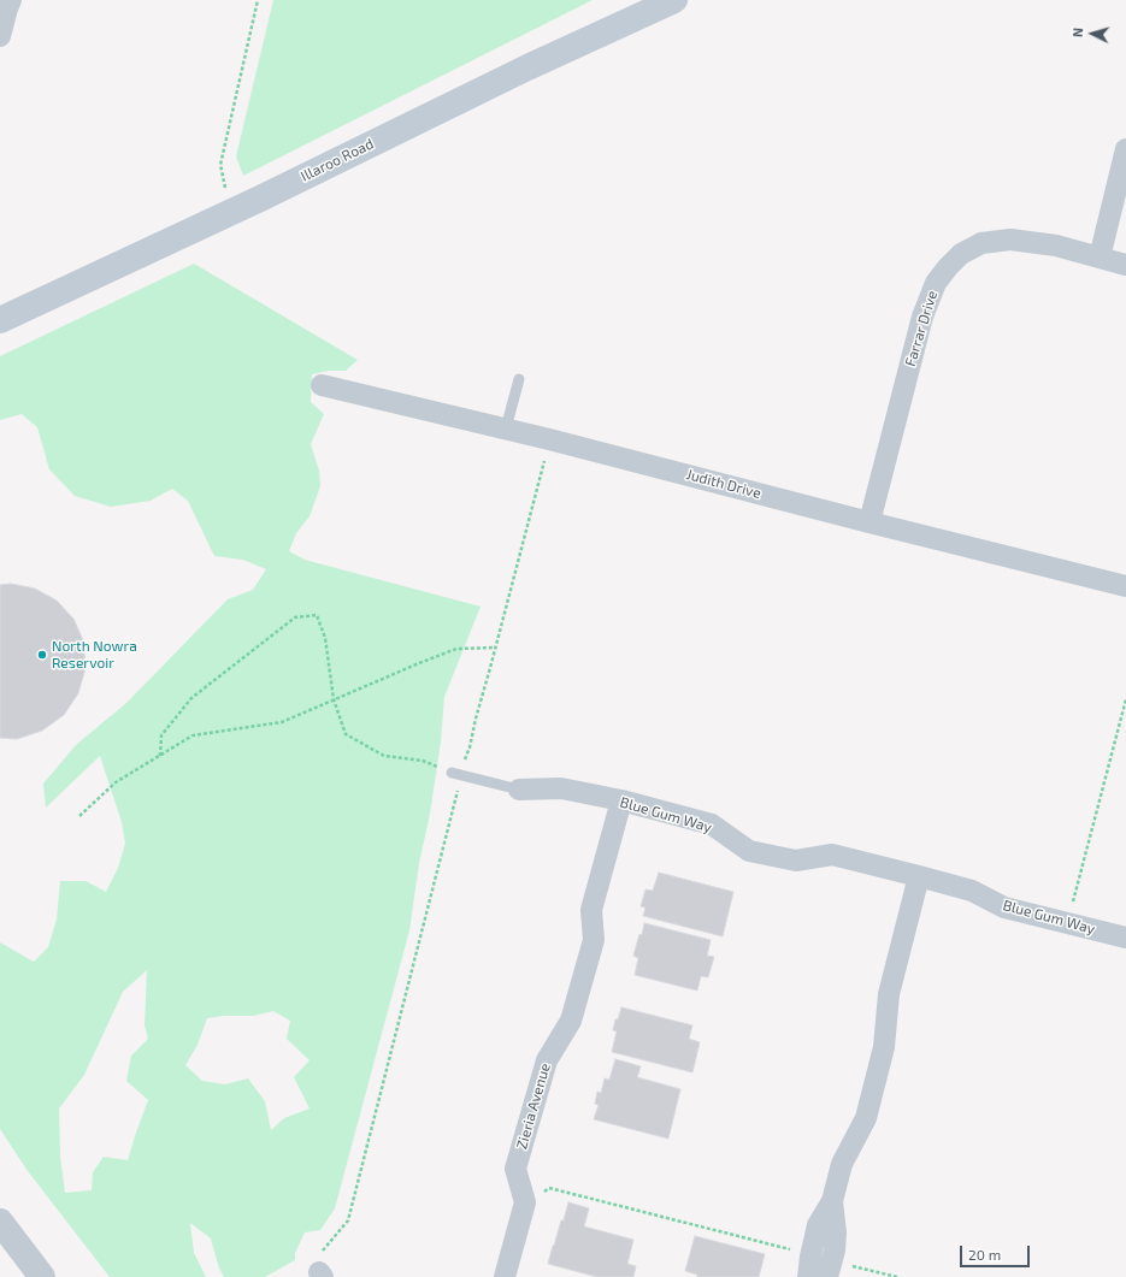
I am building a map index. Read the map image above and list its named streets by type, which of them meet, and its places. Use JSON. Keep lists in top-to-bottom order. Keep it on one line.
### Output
{"streets":{"main road":["Illaroo Road"],"street":["Farrar Drive","Judith Drive","Blue Gum Way","Zieria Avenue"]},"crossings":[["Farrar Drive","Judith Drive"],["Blue Gum Way","Zieria Avenue"]],"places":["North Nowra Reservoir"],"scale_bar":"20 m","north":"left"}
